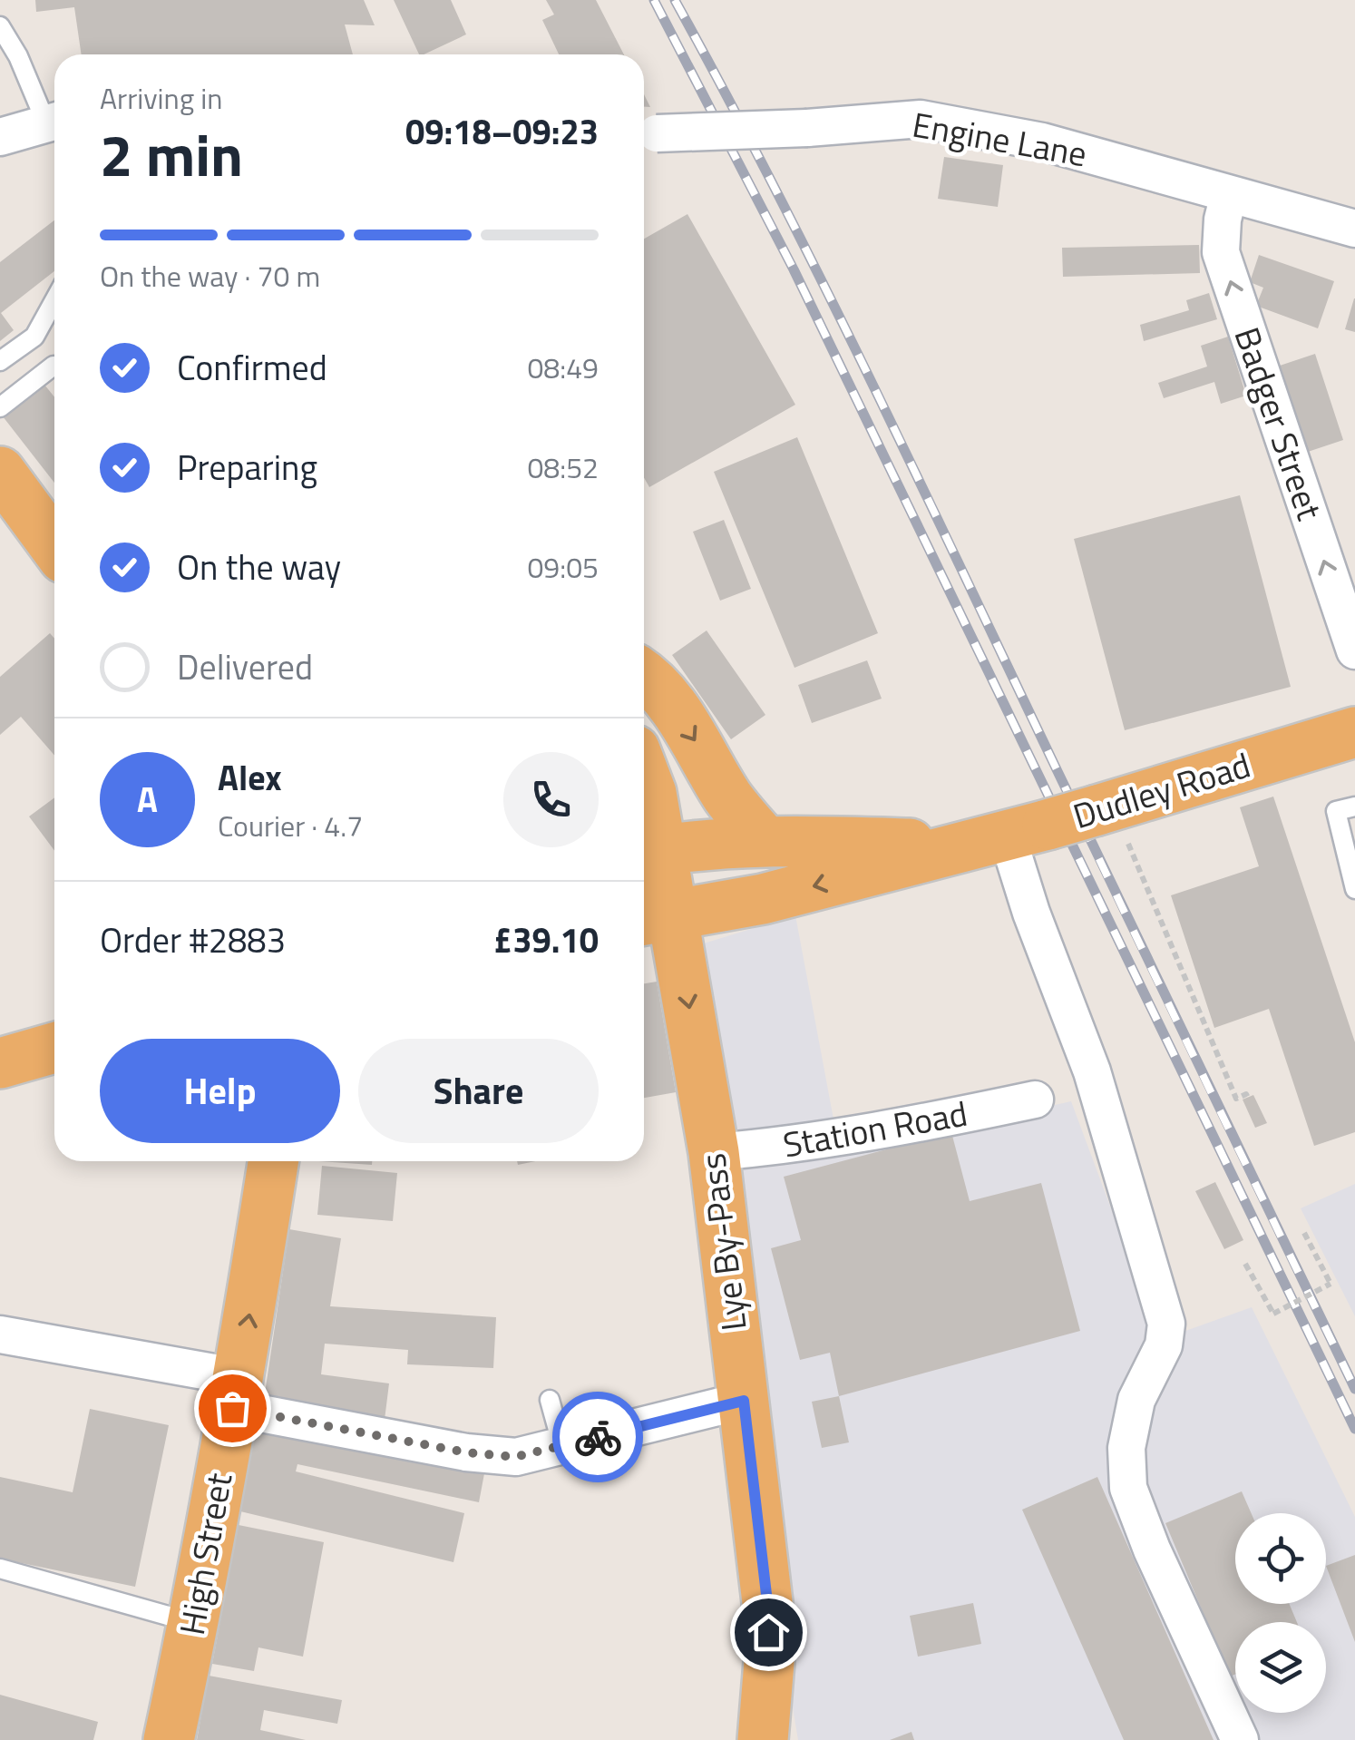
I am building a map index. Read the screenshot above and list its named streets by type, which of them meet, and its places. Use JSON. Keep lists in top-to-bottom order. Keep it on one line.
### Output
{"streets":{"highway":["Dudley Road","Lye By-Pass","High Street"],"street":["Engine Lane","Badger Street","Station Road"]},"crossings":[["Engine Lane","Badger Street"],["Dudley Road","Lye By-Pass"],["Station Road","Lye By-Pass"]],"one_way":["Badger Street","High Street"],"page":{"heading":["2 min","Arriving in","09:18–09:23"],"panel":["Alex","Courier · 4.7","Order #2883","£39.10"],"bar":"On the way · 70 m","list":[["Confirmed","08:49"],["Preparing","08:52"],["On the way","09:05"],"Delivered"],"round":"A","buttons":["Help","Share"]}}
